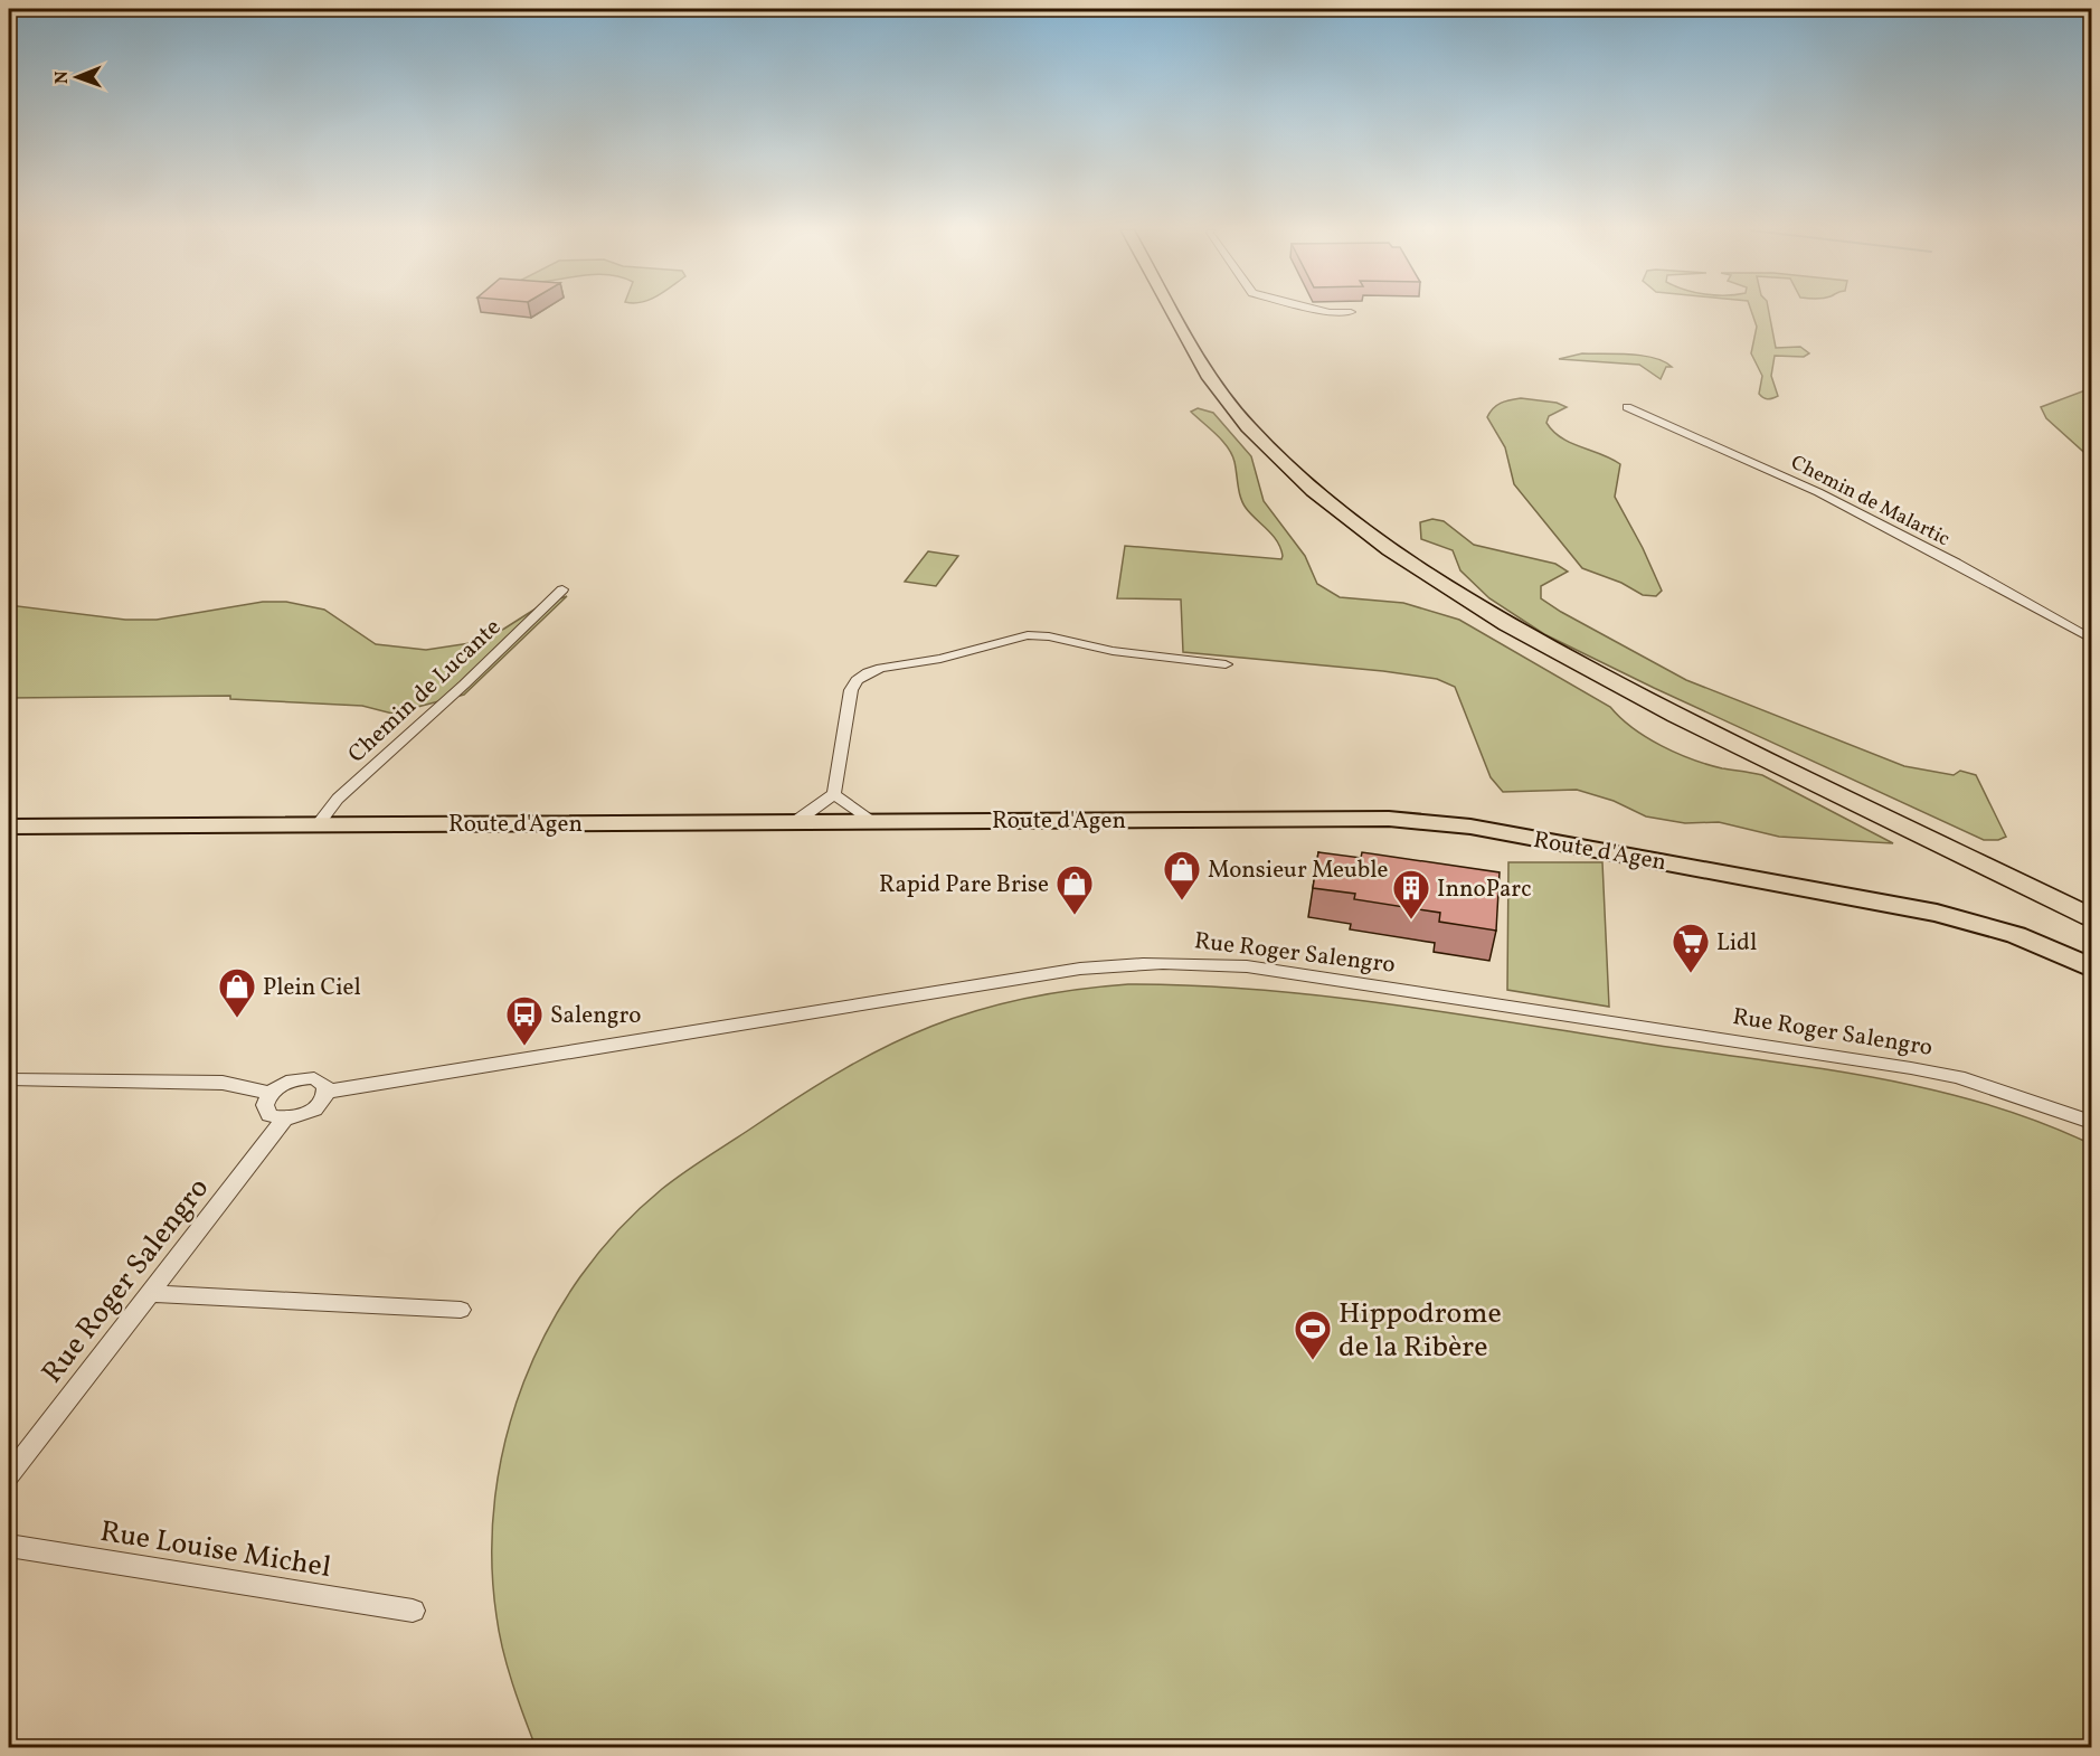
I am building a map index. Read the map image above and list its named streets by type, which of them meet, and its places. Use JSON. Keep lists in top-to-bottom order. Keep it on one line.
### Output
{"streets":{"main road":["Route d'Agen"],"street":["Chemin de Malartic","Chemin de Lucante","Rue Roger Salengro","Rue Louise Michel"]},"crossings":[["Chemin de Lucante","Route d'Agen"]],"places":{"shop":["Monsieur Meuble","Rapid Pare Brise","Plein Ciel"],"building":["InnoParc"],"supermarket":["Lidl"],"bus stop":["Salengro"],"sports":["Hippodrome de la Ribère"]},"north":"left"}
